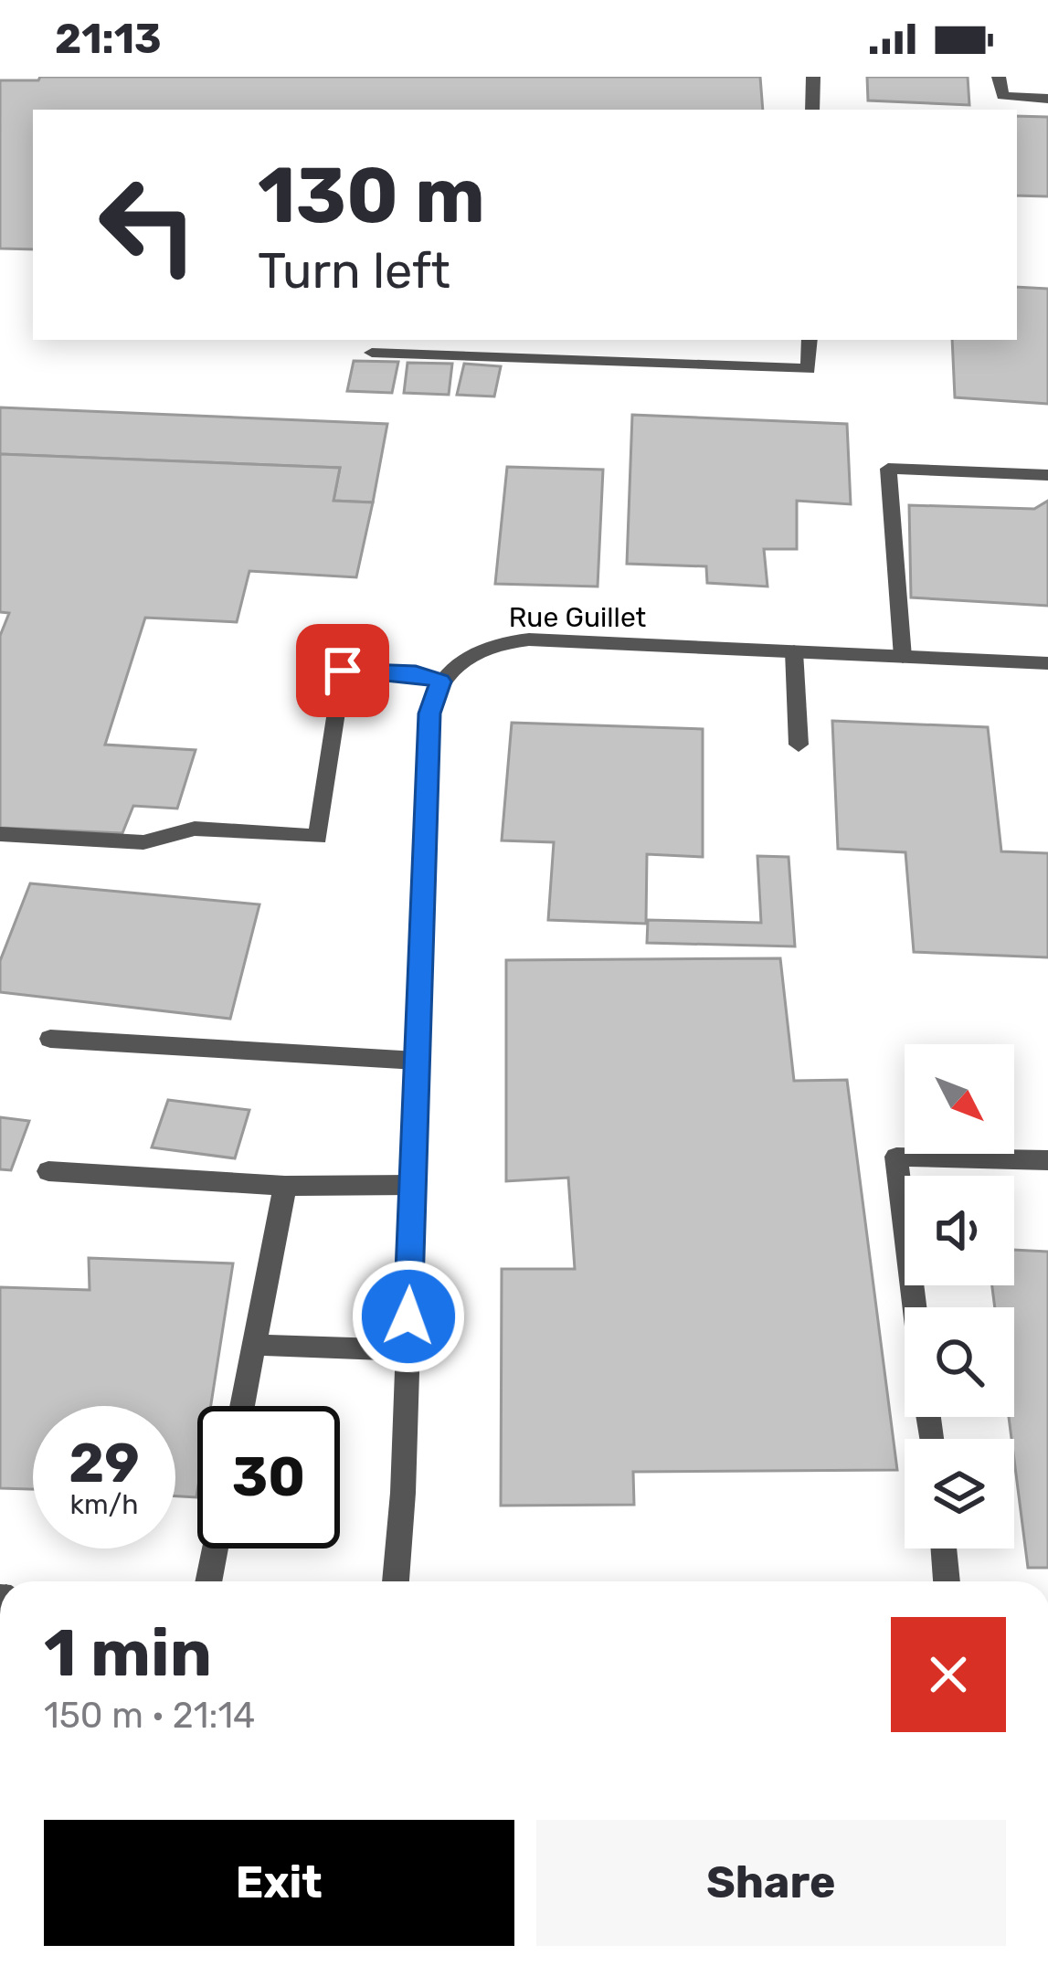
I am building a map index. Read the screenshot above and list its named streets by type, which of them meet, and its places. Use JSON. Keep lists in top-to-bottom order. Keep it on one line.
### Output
{"streets":{"street":["Rue Guillet"]},"north":"bottom right","page":{"status":"21:13","turn":["130 m","Turn left"],"speed":"29 km/h","limit":"30","heading":["1 min","150 m · 21:14"],"buttons":["Exit","Share"]}}
